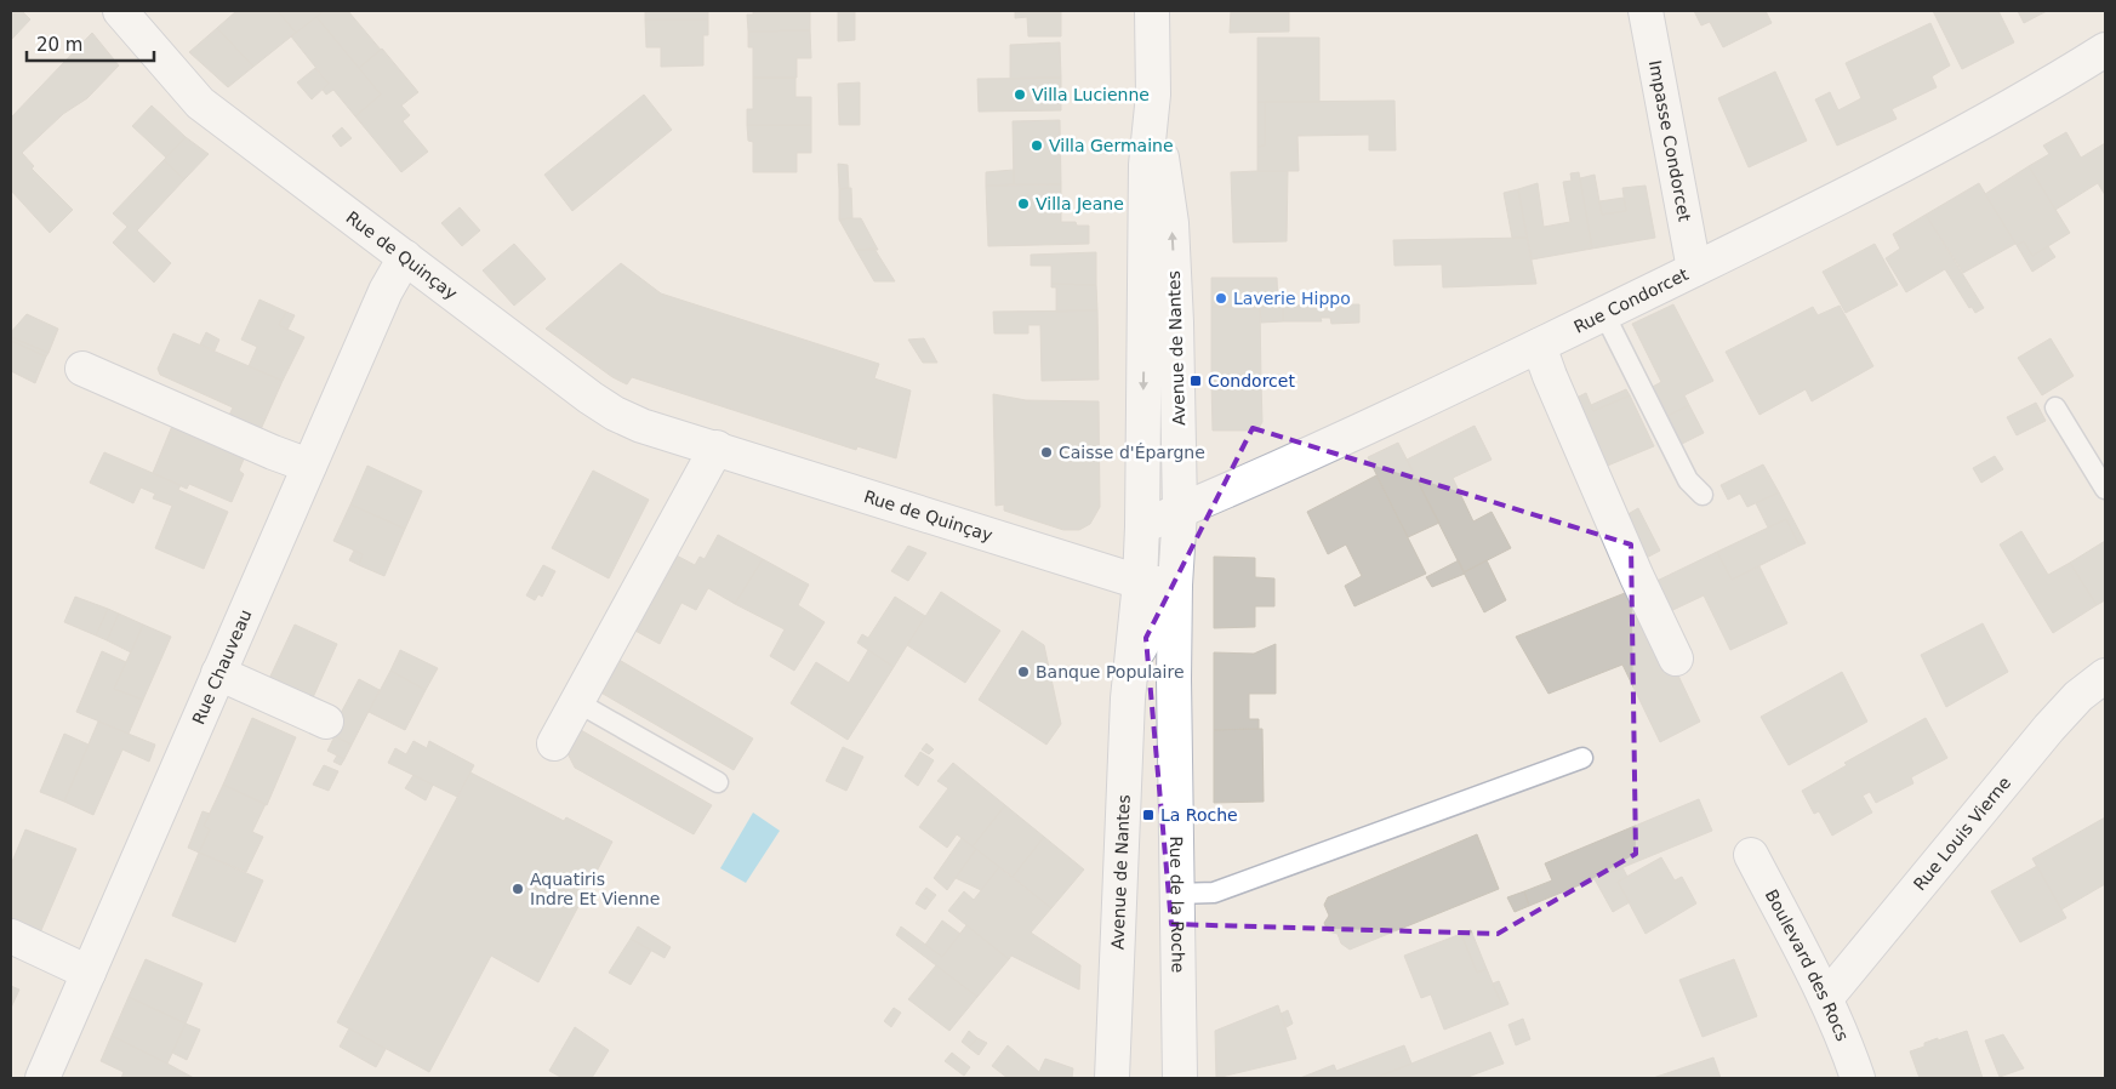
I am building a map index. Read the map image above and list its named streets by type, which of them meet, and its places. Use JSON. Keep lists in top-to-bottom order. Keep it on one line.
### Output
{"streets":{"street":["Impasse Condorcet","Rue de Quinçay","Rue Condorcet","Avenue de Nantes","Rue Chauveau","Rue Louis Vierne","Rue de la Roche","Boulevard des Rocs"]},"crossings":[["Impasse Condorcet","Rue Condorcet"],["Rue de Quinçay","Avenue de Nantes"],["Rue de Quinçay","Rue Chauveau"],["Rue Condorcet","Avenue de Nantes"],["Avenue de Nantes","Rue de la Roche"],["Rue Louis Vierne","Boulevard des Rocs"]],"places":{"other":["Villa Lucienne","Villa Germaine","Villa Jeane","Laverie Hippo","Caisse d'Épargne","Banque Populaire","Aquatiris Indre Et Vienne"],"transit":["Condorcet","La Roche"]},"scale_bar":"20 m"}
